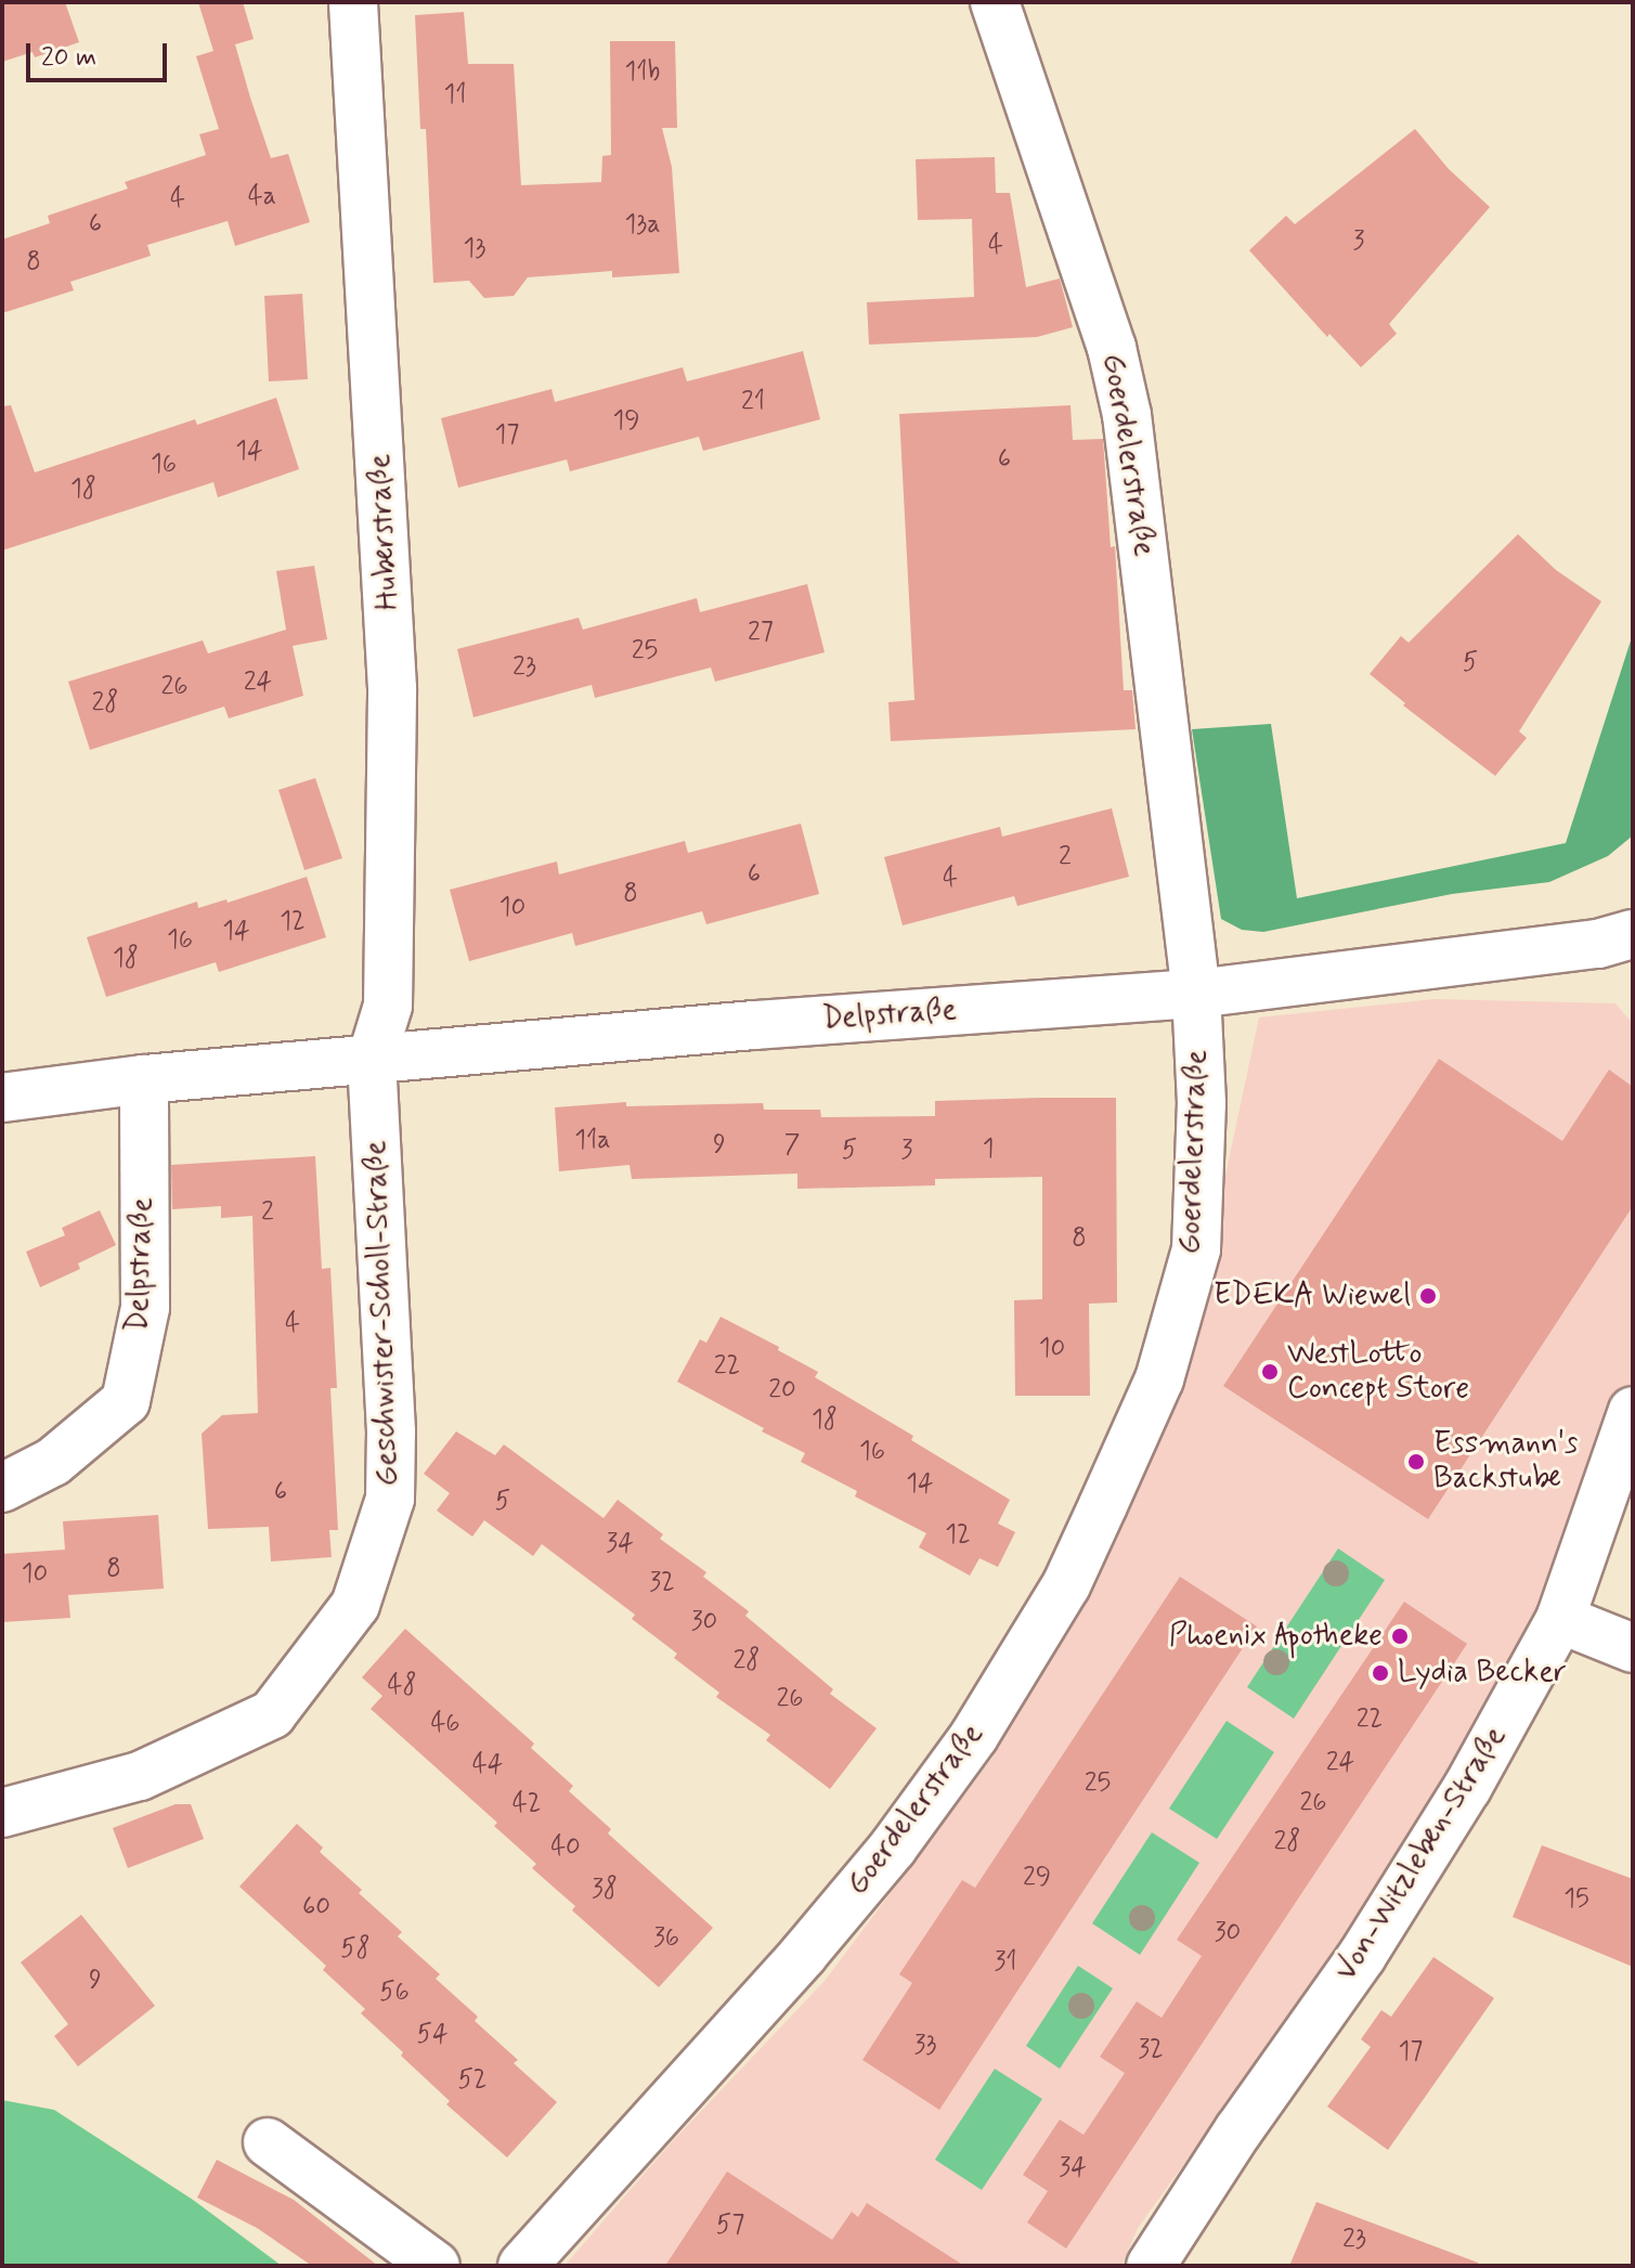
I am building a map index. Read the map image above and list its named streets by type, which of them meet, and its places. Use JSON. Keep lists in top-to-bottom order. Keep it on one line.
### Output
{"streets":{"street":["Goerdelerstraße","Huberstraße","Delpstraße","Geschwister-Scholl-Straße","Von-Witzleben-Straße"]},"crossings":[["Goerdelerstraße","Delpstraße"],["Huberstraße","Delpstraße"],["Huberstraße","Geschwister-Scholl-Straße"],["Delpstraße","Geschwister-Scholl-Straße"]],"places":["EDEKA Wiewel","WestLotto Concept Store","Essmann's Backstube","Phoenix Apotheke","Lydia Becker"],"house_numbers":["11b","11","4a","4","6","13a","3","4","13","8","21","19","17","14","6","16","18","27","25","5","23","24","26","28","2","6","4","8","10","12","14","16","18","11a","9","7","1","5","3","2","8","4","10","22","20","18","16","14","6","5","12","34","8","10","32","30","28","48","26","22","46","24","44","25","26","42","28","40","29","38","15","60","30","36","58","31","9","56","54","33","32","17","52","34","57","23"],"scale_bar":"20 m"}
